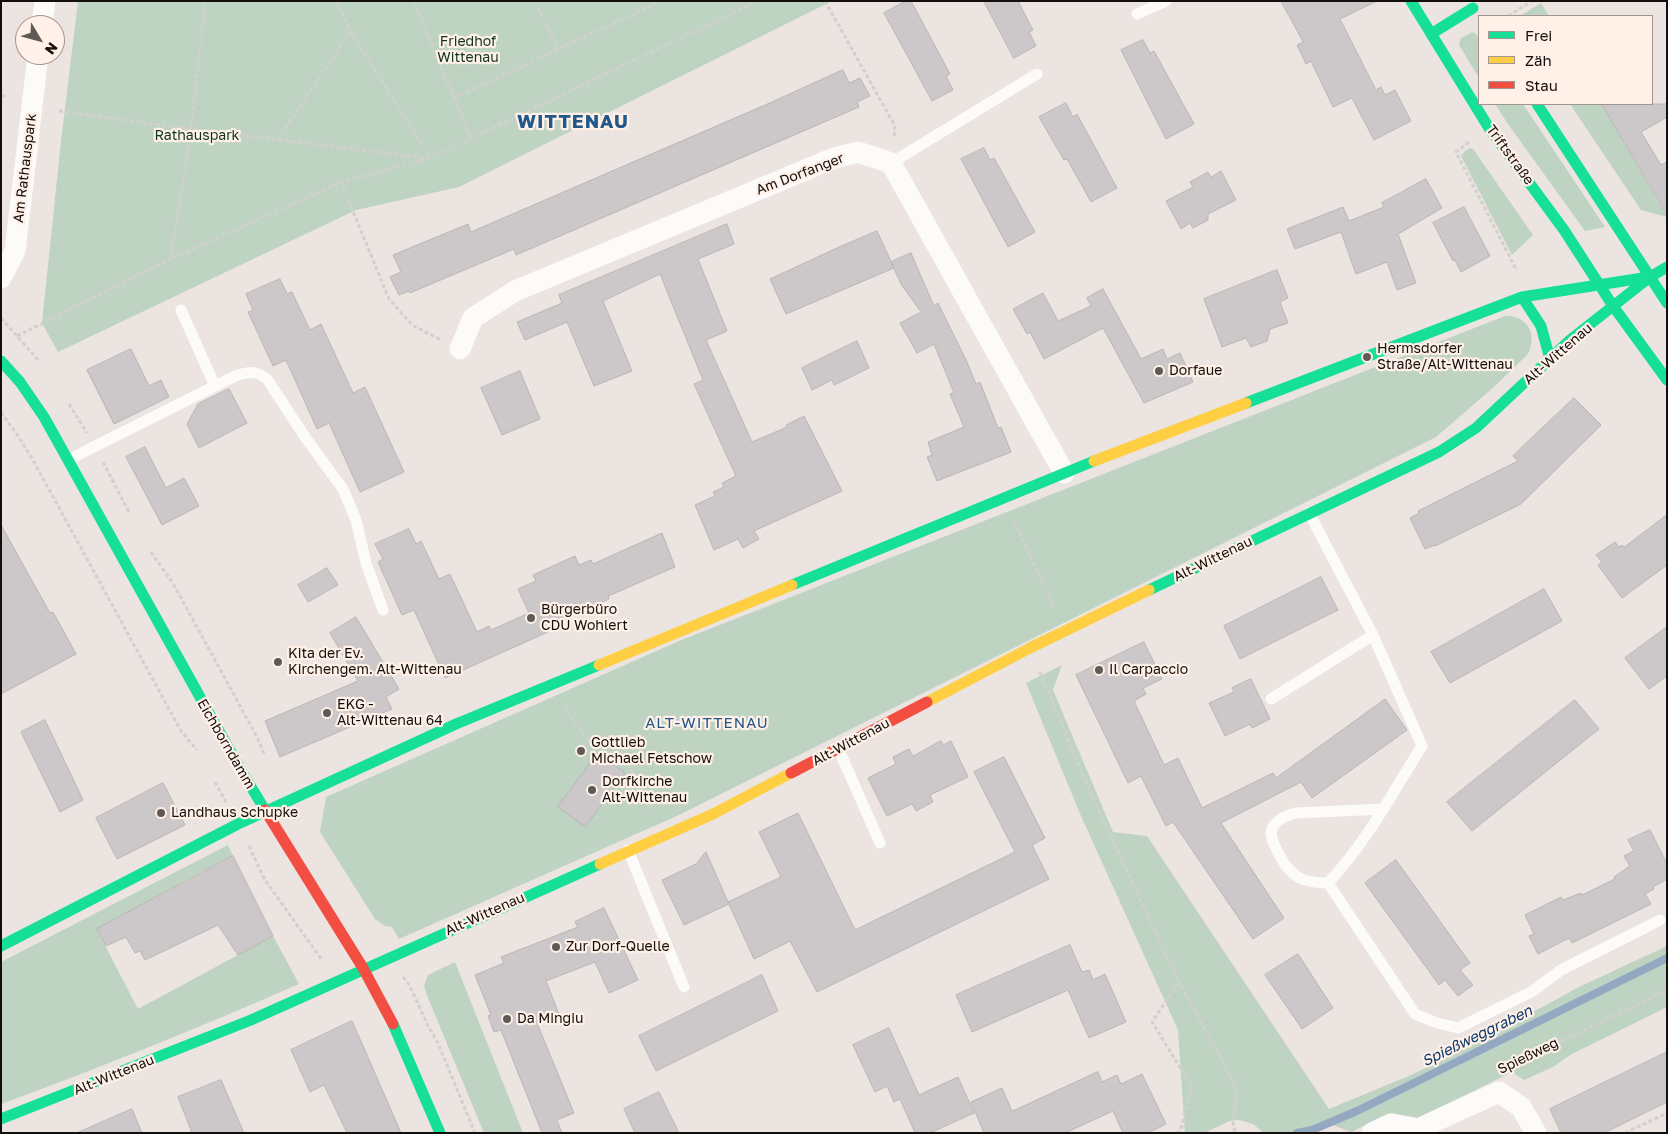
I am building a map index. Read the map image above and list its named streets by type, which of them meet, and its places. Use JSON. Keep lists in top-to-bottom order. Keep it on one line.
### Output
{"streets":{"main road":["Triftstraße","Alt-Wittenau","Eichborndamm"],"street":["Am Rathauspark","Am Dorfanger","Spießweg"]},"crossings":[["Triftstraße","Alt-Wittenau"],["Alt-Wittenau","Eichborndamm"]],"districts":["WITTENAU","ALT-WITTENAU"],"water":["Spießweggraben"],"parks":["Friedhof Wittenau","Rathauspark"],"places":["Hermsdorfer Straße/Alt-Wittenau","Dorfaue","Bürgerbüro CDU Wohlert","Kita der Ev. Kirchengem. Alt-Wittenau","Il Carpaccio","EKG - Alt-Wittenau 64","Gottlieb Michael Fetschow","Dorfkirche Alt-Wittenau","Landhaus Schupke","Zur Dorf-Quelle","Da Mingiu"],"legend":["Frei","Zäh","Stau"],"north":"bottom right"}
